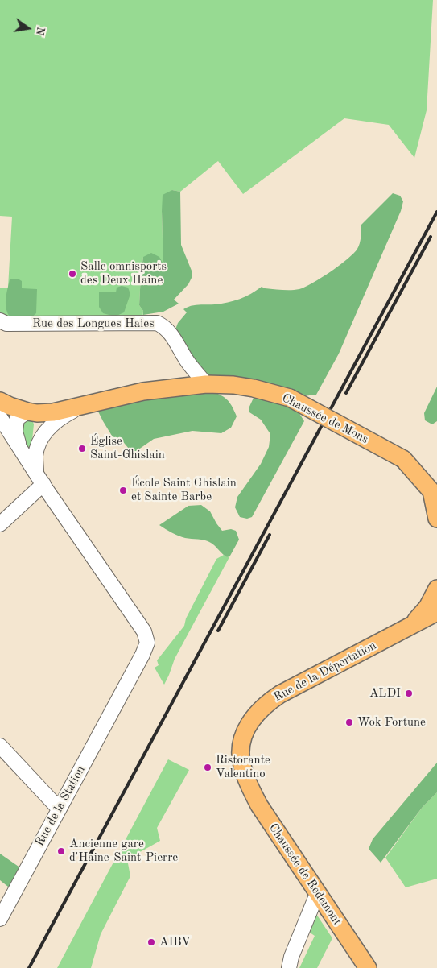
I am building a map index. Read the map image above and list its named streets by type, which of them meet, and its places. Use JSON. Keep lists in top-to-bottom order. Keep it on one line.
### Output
{"streets":{"main road":["Chaussée de Mons","Rue de la Déportation","Chaussée de Redemont"],"street":["Rue des Longues Haies","Rue de la Station"]},"crossings":[["Rue des Longues Haies","Chaussée de Mons"],["Chaussée de Mons","Rue de la Station"],["Rue de la Déportation","Chaussée de Redemont"]],"places":["Salle omnisports des Deux Haine","Église Saint-Ghislain","École Saint Ghislain et Sainte Barbe","ALDI","Wok Fortune","Ristorante Valentino","Ancienne gare d'Haine-Saint-Pierre","AIBV"],"north":"right"}
